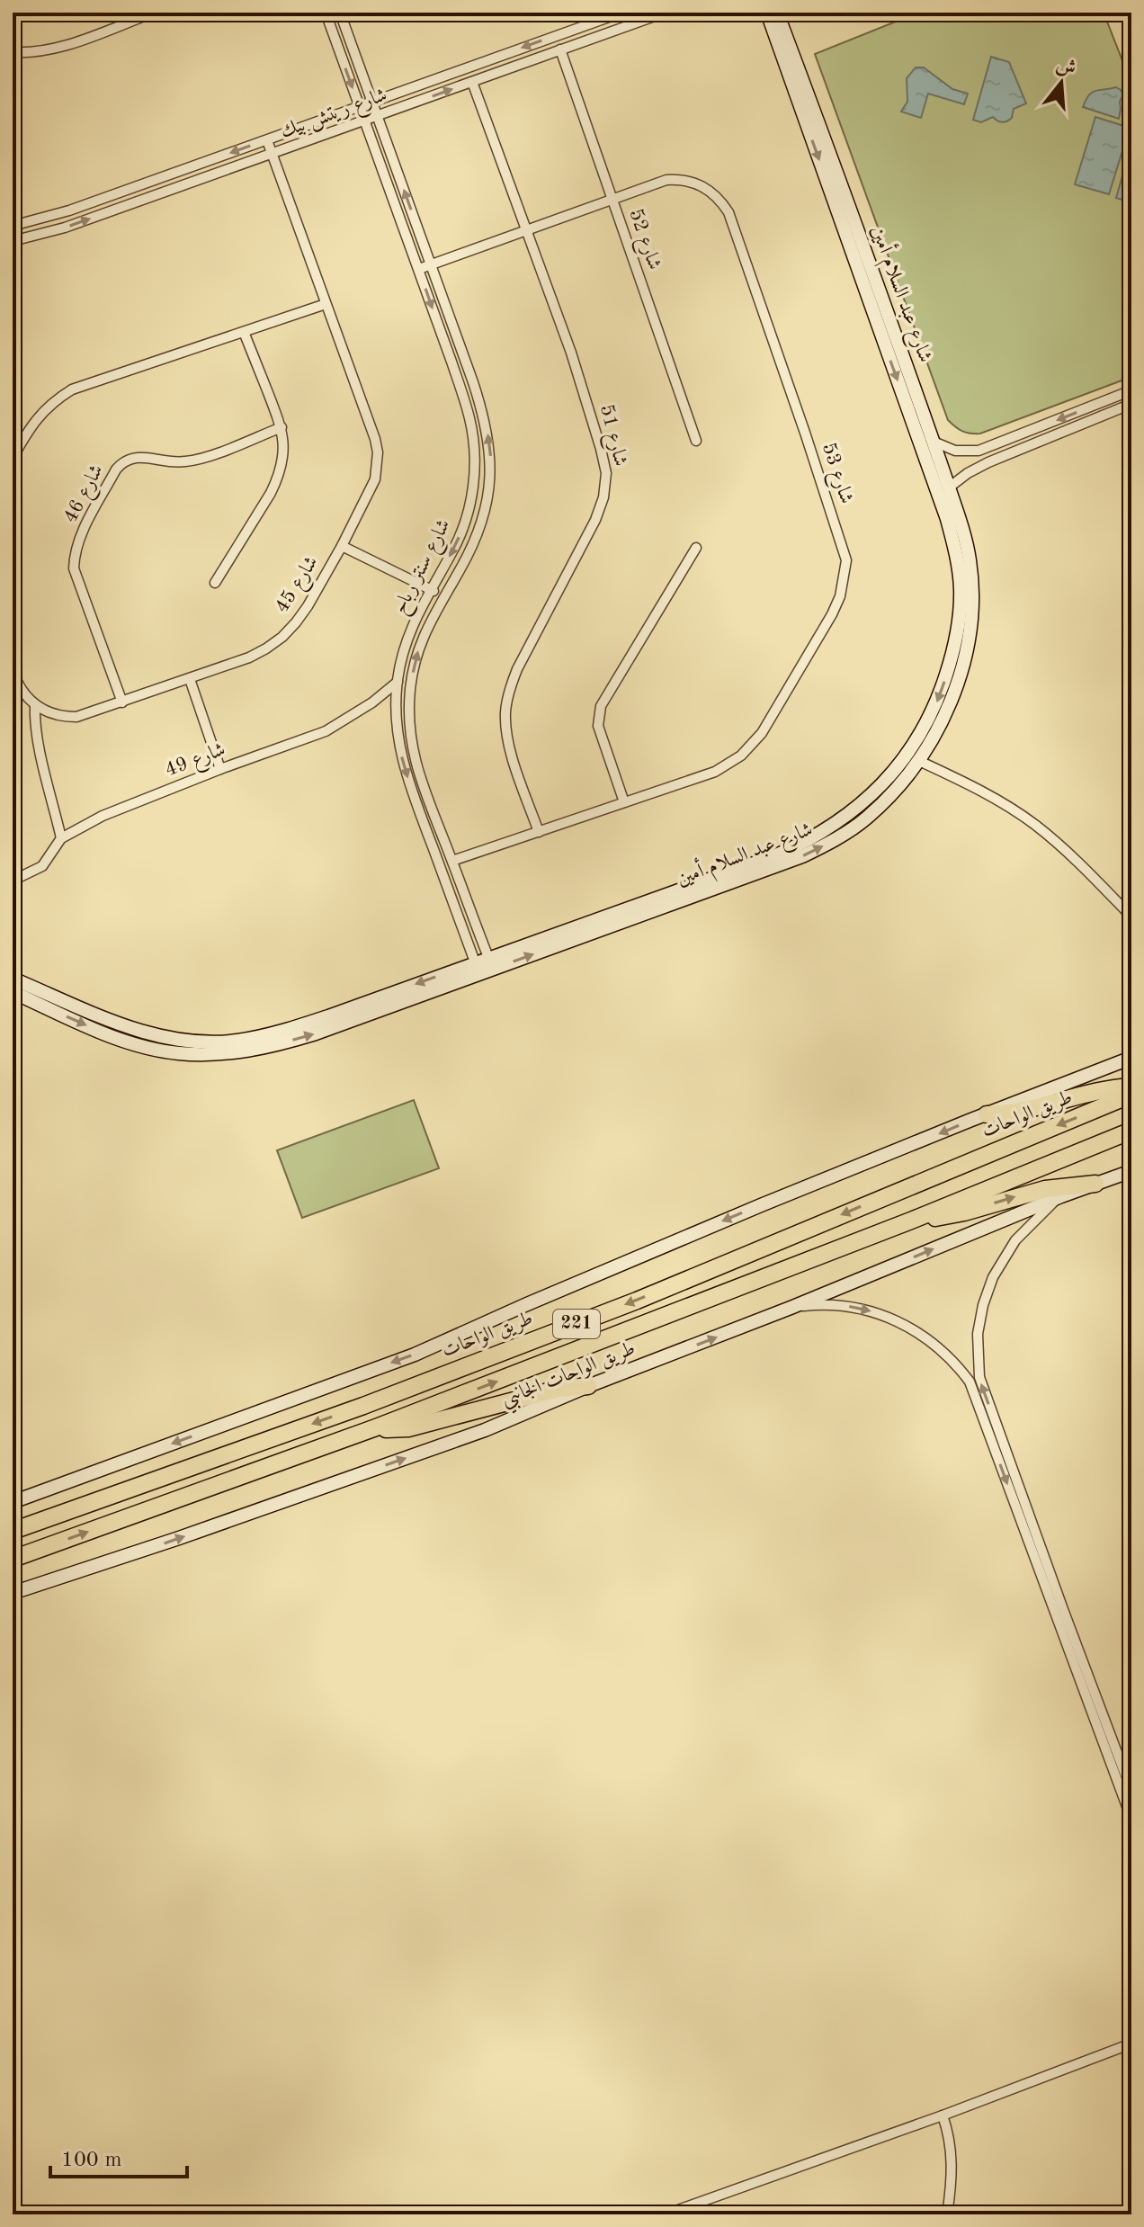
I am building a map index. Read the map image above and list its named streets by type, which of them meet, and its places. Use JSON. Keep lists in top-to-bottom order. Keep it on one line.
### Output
{"streets":{"highway":["طريق الواحات","221"],"street":["شارع ريتش بيك","شارع 52","شارع عبد السلام أمين","شارع 51","شارع 53","شارع 46","شارع سنتر رباح","شارع 45","شارع 49","طريق الواحات الجانبي"]},"crossings":[["شارع ريتش بيك","شارع 52"],["شارع ريتش بيك","شارع 51"],["شارع ريتش بيك","شارع سنتر رباح"],["شارع ريتش بيك","شارع 45"],["شارع 52","شارع 53"],["شارع عبد السلام أمين","شارع سنتر رباح"],["شارع 51","شارع 53"],["شارع 53","شارع سنتر رباح"],["شارع 46","شارع 45"],["شارع سنتر رباح","شارع 49"]],"scale_bar":"100 m","north":"top"}
